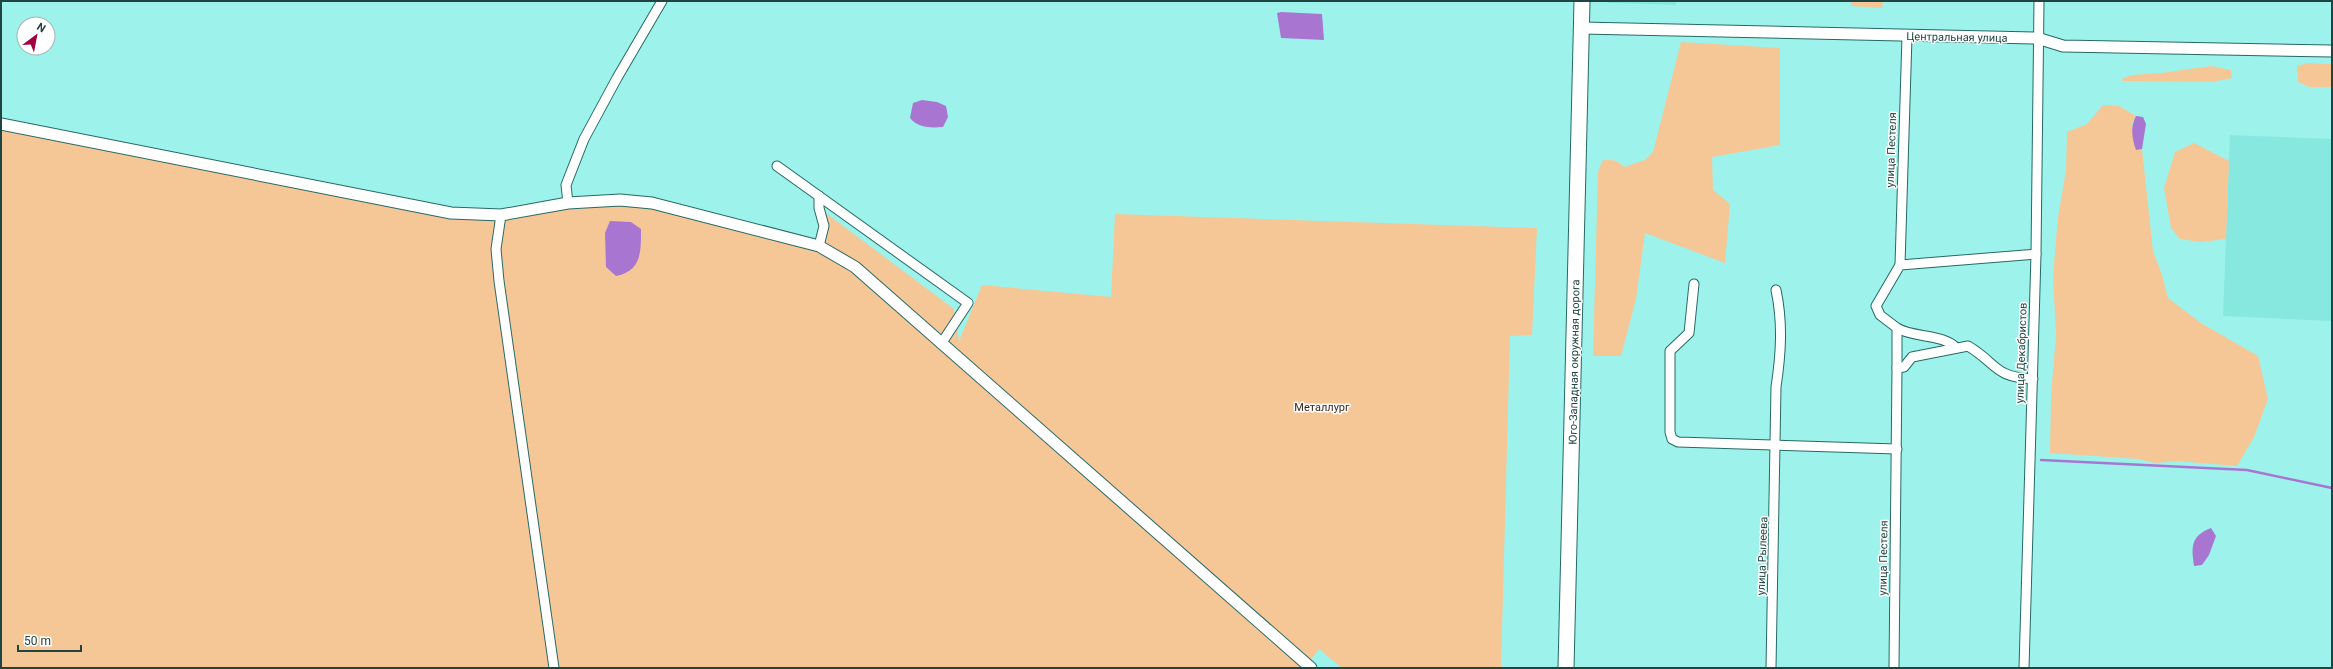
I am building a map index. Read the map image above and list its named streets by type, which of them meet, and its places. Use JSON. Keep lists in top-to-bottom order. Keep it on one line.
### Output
{"streets":{"highway":["Юго-Западная окружная дорога"],"street":["Центральная улица","улица Пестеля","улица Декабристов","улица Рылеева"]},"crossings":[["Центральная улица","улица Пестеля"],["Центральная улица","улица Декабристов"],["Центральная улица","Юго-Западная окружная дорога"]],"parks":["Металлург"],"scale_bar":"50 m","north":"top right"}
